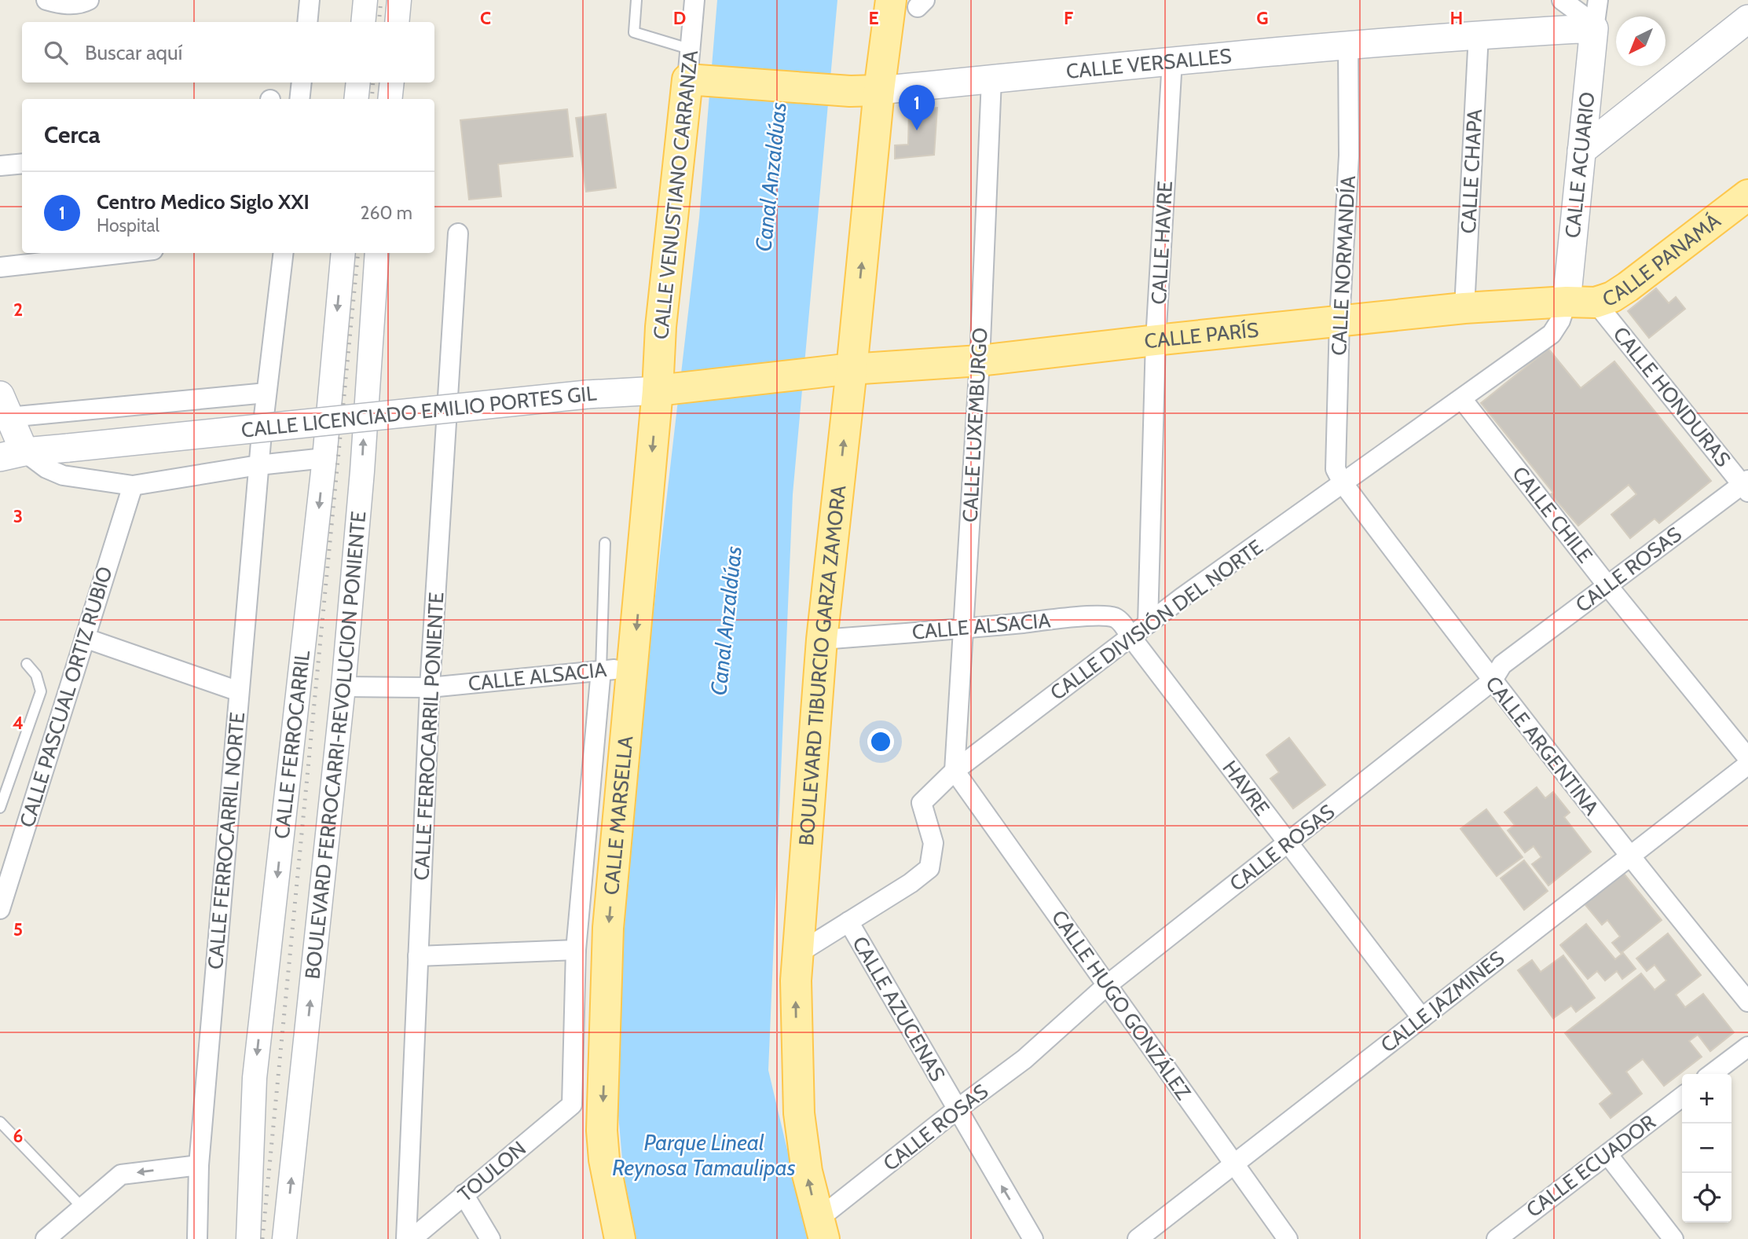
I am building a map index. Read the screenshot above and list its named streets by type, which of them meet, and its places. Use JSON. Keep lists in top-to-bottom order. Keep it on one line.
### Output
{"streets":{"main road":["CALLE VERSALLES","CALLE ACUARIO","CALLE VENUSTIANO CARRANZA","CALLE PANAMÁ","CALLE PARÍS","CALLE LICENCIADO EMILIO PORTES GIL","BOULEVARD TIBURCIO GARZA ZAMORA","CALLE MARSELLA"],"street":["CALLE CHAPA","CALLE HAVRE","CALLE NORMANDÍA","CALLE HONDURAS","CALLE LUXEMBURGO","CALLE CHILE","CALLE ROSAS","CALLE DIVISIÓN DEL NORTE","CALLE ALSACIA","CALLE PASCUAL ORTIZ RUBIO","CALLE FERROCARRIL PONIENTE","CALLE FERROCARRIL","BOULEVARD FERROCARRI-REVOLUCION PONIENTE","CALLE ARGENTINA","HAVRE","CALLE FERROCARRIL NORTE","CALLE JAZMINES","CALLE HUGO GONZÁLEZ","CALLE AZUCENAS","CALLE ECUADOR","TOULON"]},"crossings":[["CALLE VERSALLES","CALLE ACUARIO"],["CALLE VERSALLES","CALLE CHAPA"],["CALLE VERSALLES","CALLE VENUSTIANO CARRANZA"],["CALLE VERSALLES","CALLE HAVRE"],["CALLE VERSALLES","CALLE NORMANDÍA"],["CALLE VERSALLES","CALLE LUXEMBURGO"],["CALLE VERSALLES","BOULEVARD TIBURCIO GARZA ZAMORA"],["CALLE ACUARIO","CALLE PANAMÁ"],["CALLE ACUARIO","CALLE PARÍS"],["CALLE ACUARIO","CALLE HONDURAS"],["CALLE ACUARIO","CALLE DIVISIÓN DEL NORTE"],["CALLE CHAPA","CALLE PARÍS"],["CALLE VENUSTIANO CARRANZA","CALLE LICENCIADO EMILIO PORTES GIL"],["CALLE VENUSTIANO CARRANZA","CALLE MARSELLA"],["CALLE HAVRE","CALLE PARÍS"],["CALLE HAVRE","CALLE DIVISIÓN DEL NORTE"],["CALLE PANAMÁ","CALLE PARÍS"],["CALLE PANAMÁ","CALLE HONDURAS"],["CALLE PANAMÁ","CALLE DIVISIÓN DEL NORTE"],["CALLE NORMANDÍA","CALLE PARÍS"],["CALLE NORMANDÍA","CALLE DIVISIÓN DEL NORTE"],["CALLE NORMANDÍA","CALLE ARGENTINA"],["CALLE PARÍS","CALLE HONDURAS"],["CALLE PARÍS","CALLE LICENCIADO EMILIO PORTES GIL"],["CALLE PARÍS","CALLE LUXEMBURGO"],["CALLE PARÍS","CALLE DIVISIÓN DEL NORTE"],["CALLE PARÍS","BOULEVARD TIBURCIO GARZA ZAMORA"],["CALLE HONDURAS","CALLE ROSAS"],["CALLE HONDURAS","CALLE DIVISIÓN DEL NORTE"],["CALLE LICENCIADO EMILIO PORTES GIL","BOULEVARD TIBURCIO GARZA ZAMORA"],["CALLE LICENCIADO EMILIO PORTES GIL","CALLE MARSELLA"],["CALLE LUXEMBURGO","CALLE DIVISIÓN DEL NORTE"],["CALLE LUXEMBURGO","CALLE ALSACIA"],["CALLE LUXEMBURGO","CALLE HUGO GONZÁLEZ"],["CALLE CHILE","CALLE ROSAS"],["CALLE CHILE","CALLE DIVISIÓN DEL NORTE"],["CALLE ROSAS","BOULEVARD TIBURCIO GARZA ZAMORA"],["CALLE ROSAS","CALLE ARGENTINA"],["CALLE ROSAS","HAVRE"],["CALLE ROSAS","CALLE HUGO GONZÁLEZ"],["CALLE ROSAS","CALLE AZUCENAS"],["CALLE DIVISIÓN DEL NORTE","CALLE ALSACIA"],["CALLE DIVISIÓN DEL NORTE","BOULEVARD TIBURCIO GARZA ZAMORA"],["CALLE DIVISIÓN DEL NORTE","CALLE ARGENTINA"],["CALLE DIVISIÓN DEL NORTE","HAVRE"],["CALLE DIVISIÓN DEL NORTE","CALLE HUGO GONZÁLEZ"],["CALLE DIVISIÓN DEL NORTE","CALLE AZUCENAS"],["CALLE ALSACIA","BOULEVARD TIBURCIO GARZA ZAMORA"],["CALLE ALSACIA","CALLE FERROCARRIL PONIENTE"],["CALLE ALSACIA","BOULEVARD FERROCARRI-REVOLUCION PONIENTE"],["CALLE ALSACIA","HAVRE"],["CALLE ALSACIA","CALLE MARSELLA"],["CALLE ARGENTINA","CALLE JAZMINES"],["HAVRE","CALLE JAZMINES"],["CALLE JAZMINES","CALLE HUGO GONZÁLEZ"]],"one_way":["BOULEVARD TIBURCIO GARZA ZAMORA","CALLE FERROCARRIL","BOULEVARD FERROCARRI-REVOLUCION PONIENTE","CALLE MARSELLA","CALLE AZUCENAS"],"water":["Canal Anzaldúas","Parque Lineal Reynosa Tamaulipas"],"north":"bottom left","page":{"search":"Buscar aquí","pins":"1","heading":"Cerca","list":[{"mark":"1","name":"Centro Medico Siglo XXI","note":"Hospital","value":"260 m"}],"map_buttons":["+","−"]},"grid":{"columns":["C","D","E","F","G","H"],"rows":["2","3","4","5","6"]}}
